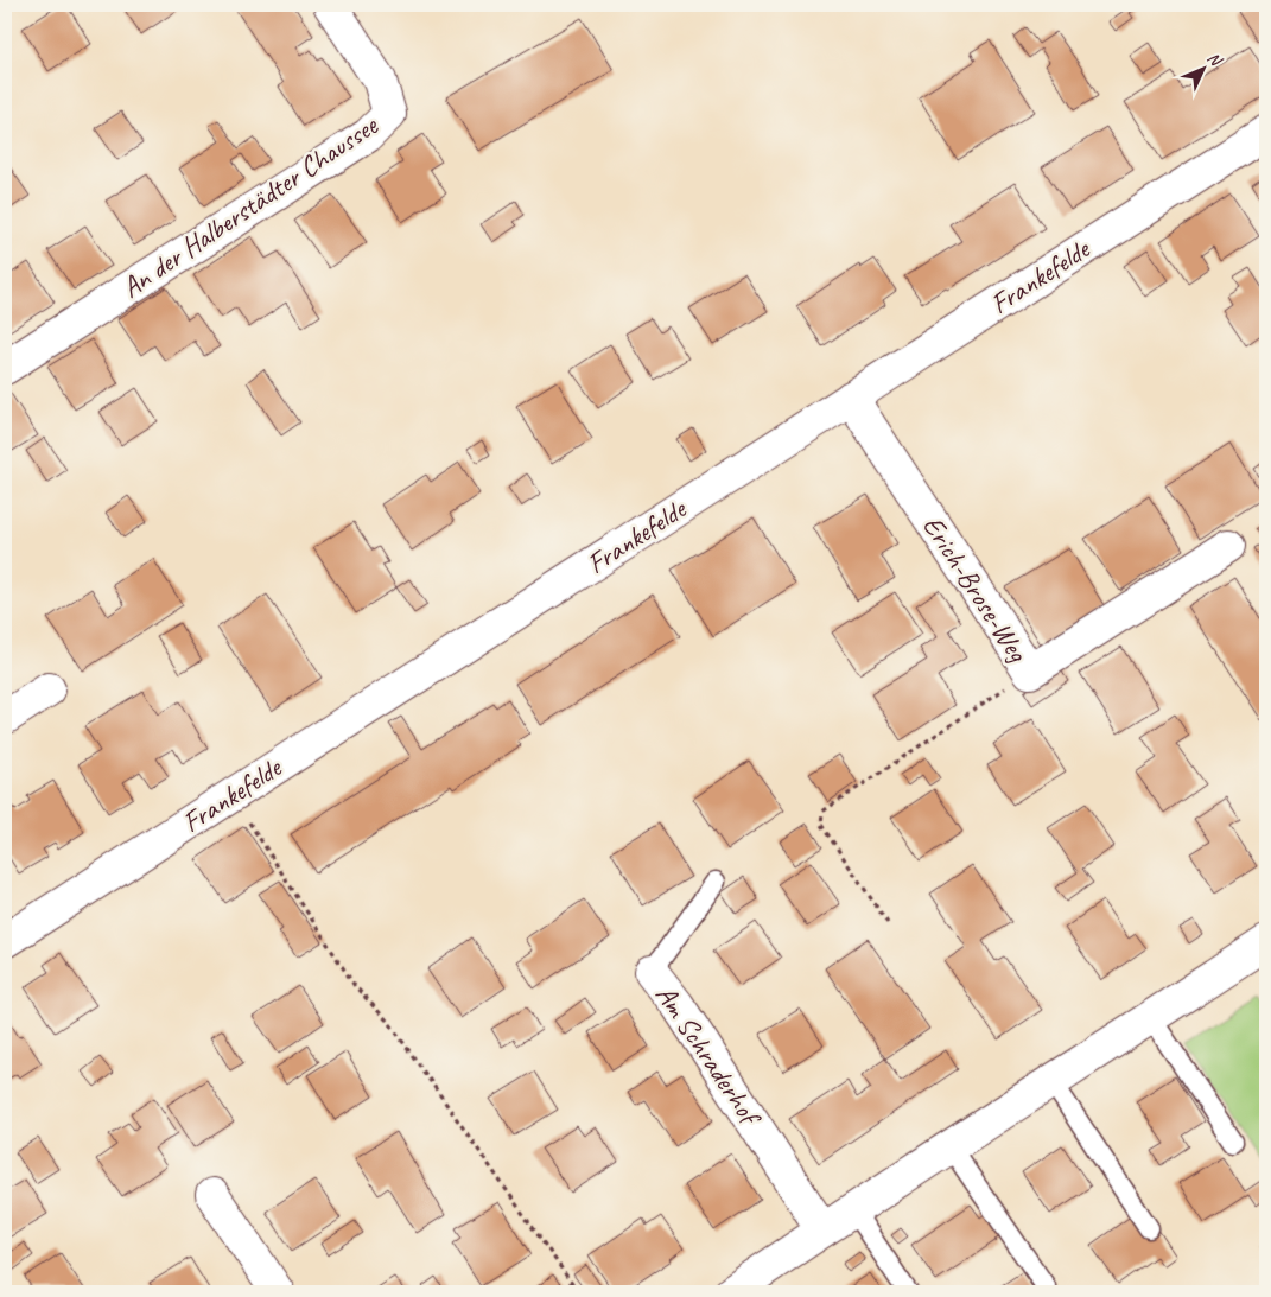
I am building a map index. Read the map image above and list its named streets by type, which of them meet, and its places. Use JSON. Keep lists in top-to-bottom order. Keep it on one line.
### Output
{"streets":{"street":["An der Halberstädter Chaussee","Frankefelde","Erich-Brose-Weg","Am Schraderhof"]},"crossings":[["Frankefelde","Erich-Brose-Weg"]],"north":"top right"}
